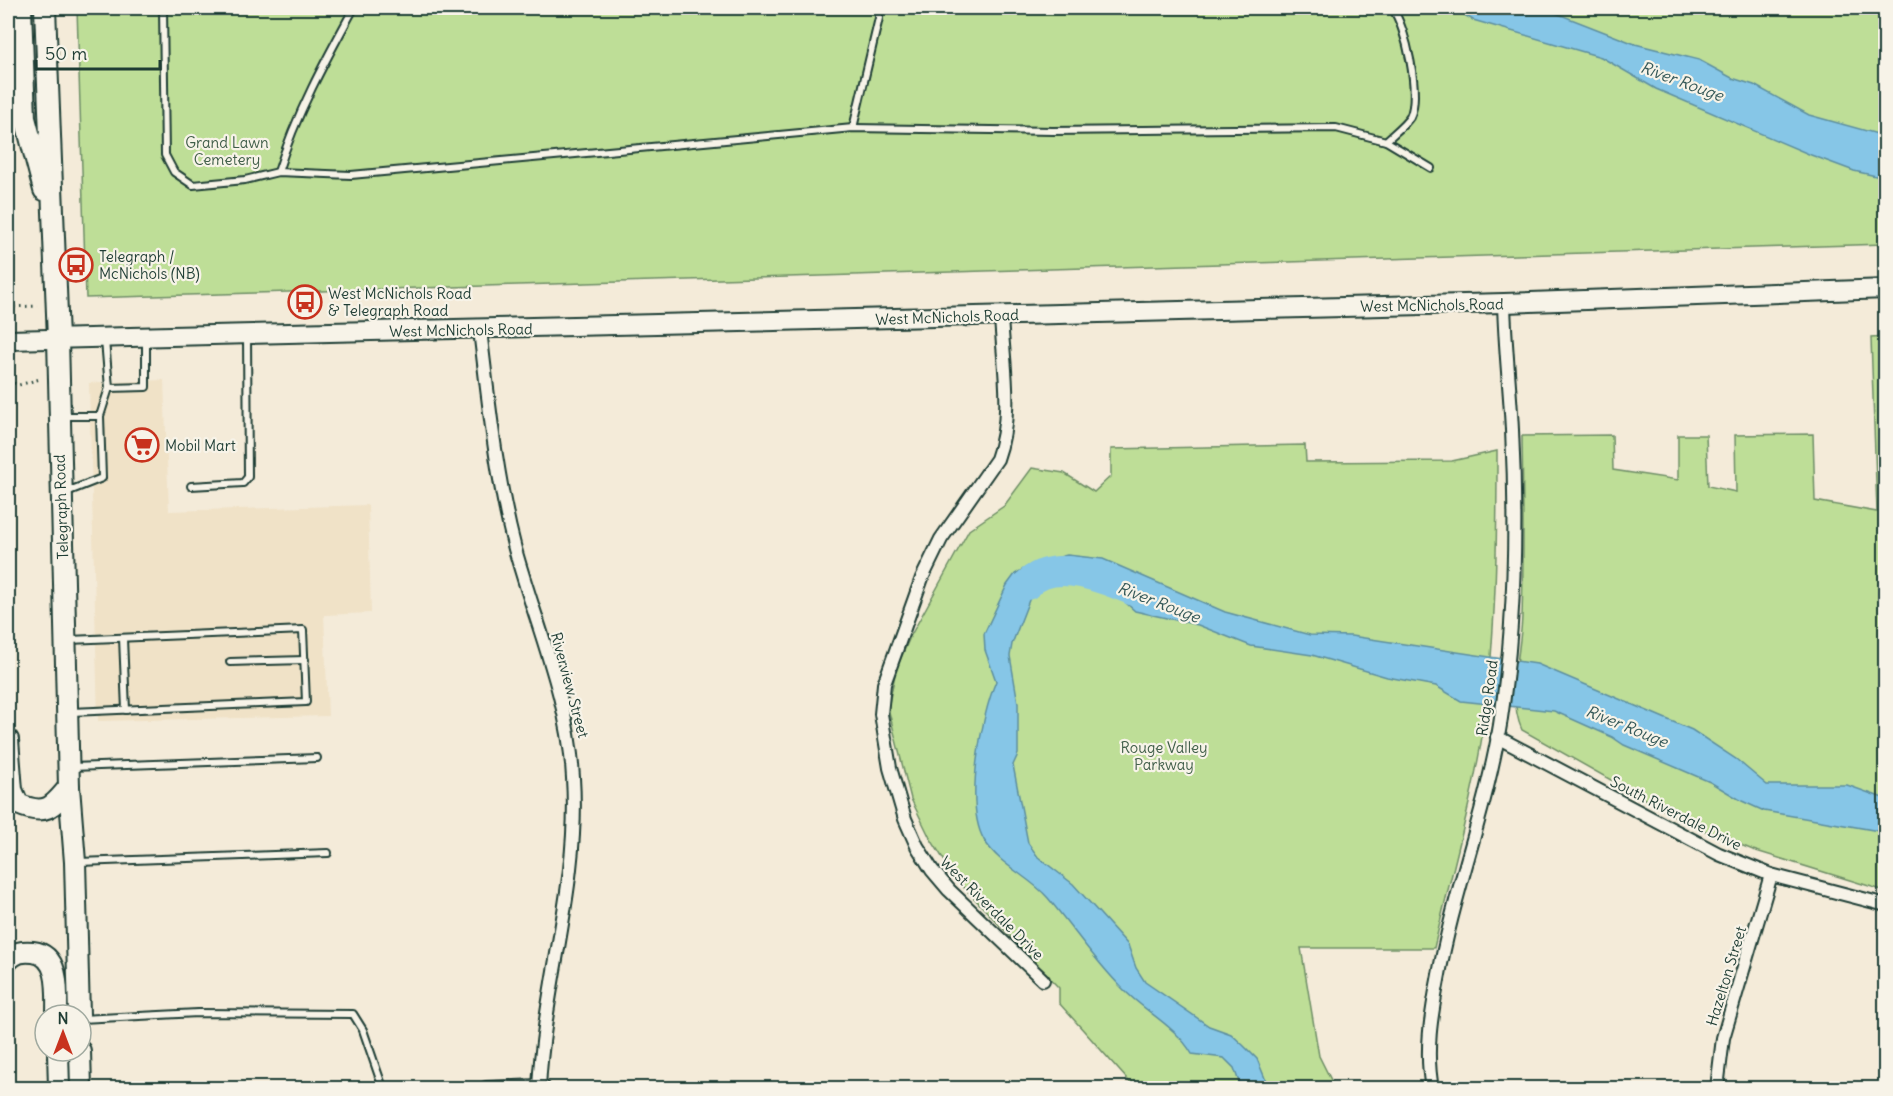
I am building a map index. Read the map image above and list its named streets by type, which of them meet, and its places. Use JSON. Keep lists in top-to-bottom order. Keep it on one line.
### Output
{"streets":{"main road":["West McNichols Road","Telegraph Road"],"street":["Riverview Street","Ridge Road","South Riverdale Drive","West Riverdale Drive","Hazelton Street"]},"crossings":[["West McNichols Road","Telegraph Road"],["West McNichols Road","Riverview Street"],["West McNichols Road","Ridge Road"],["West McNichols Road","West Riverdale Drive"],["Ridge Road","South Riverdale Drive"],["South Riverdale Drive","Hazelton Street"]],"water":["River Rouge"],"parks":["Grand Lawn Cemetery","Rouge Valley Parkway"],"places":{"bus stop":["Telegraph / McNichols (NB)","West McNichols Road & Telegraph Road"],"supermarket":["Mobil Mart"]},"scale_bar":"50 m","north":"top"}
